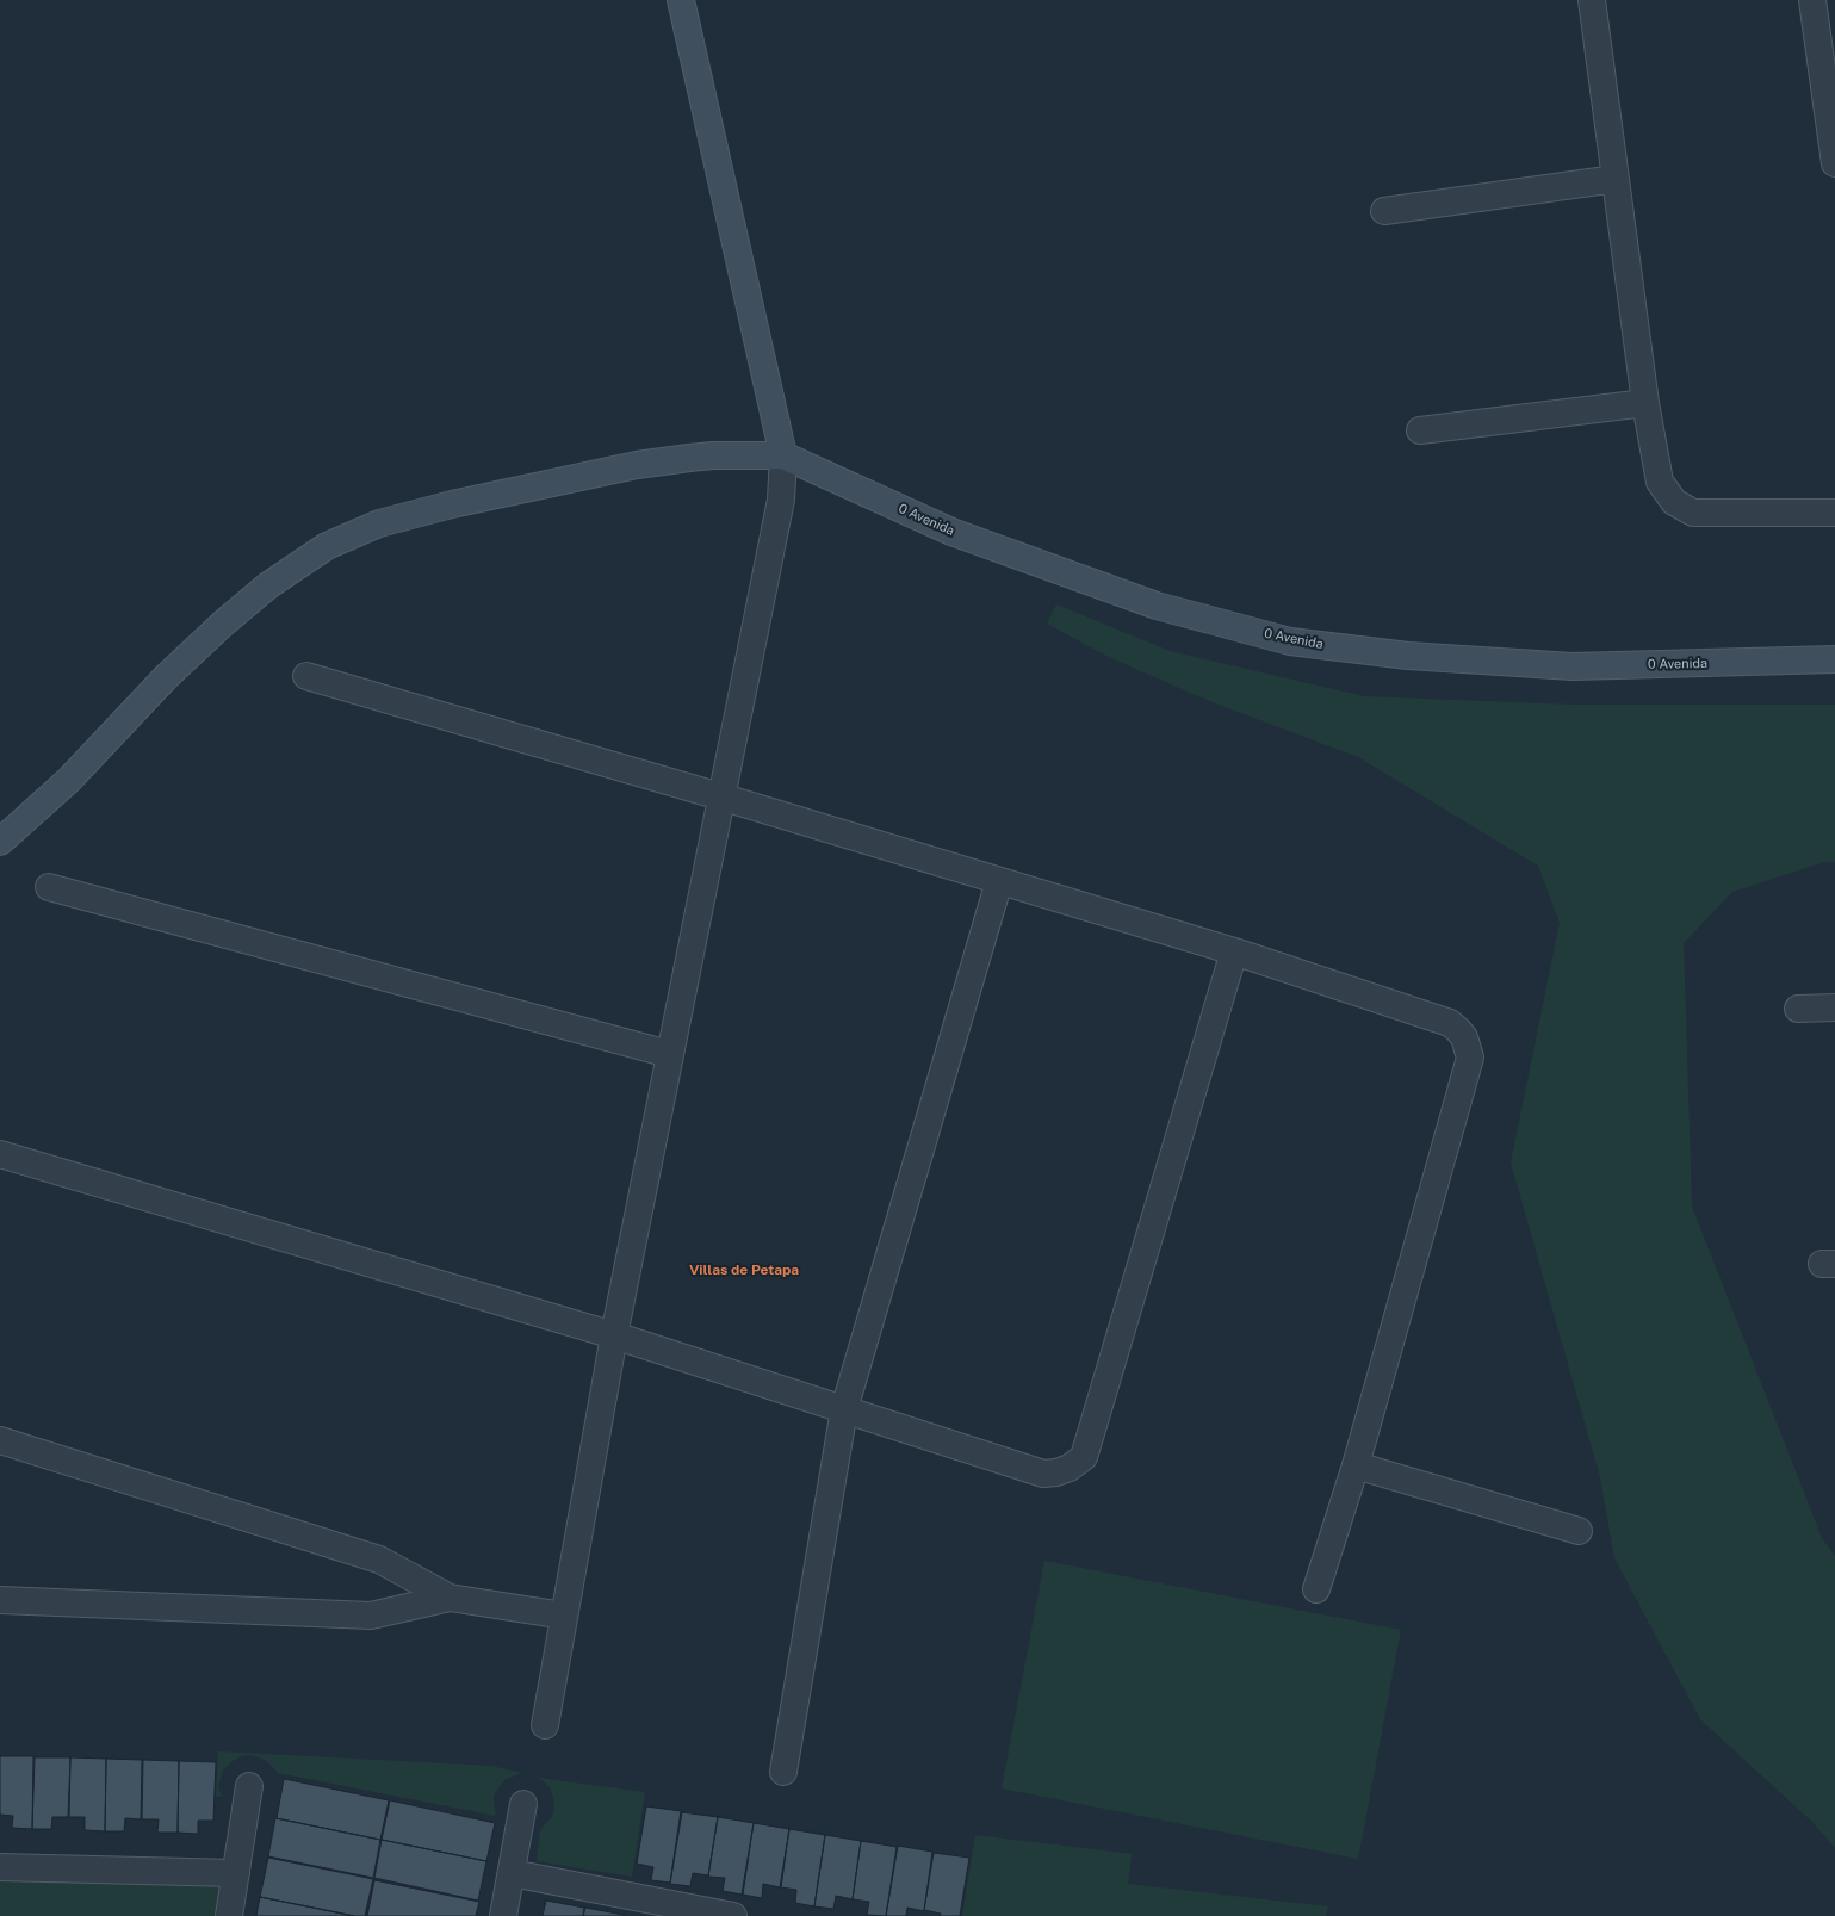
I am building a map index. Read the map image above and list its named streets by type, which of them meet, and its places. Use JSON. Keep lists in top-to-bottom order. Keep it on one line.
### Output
{"streets":{"main road":["0 Avenida"]},"districts":["Villas de Petapa"]}
